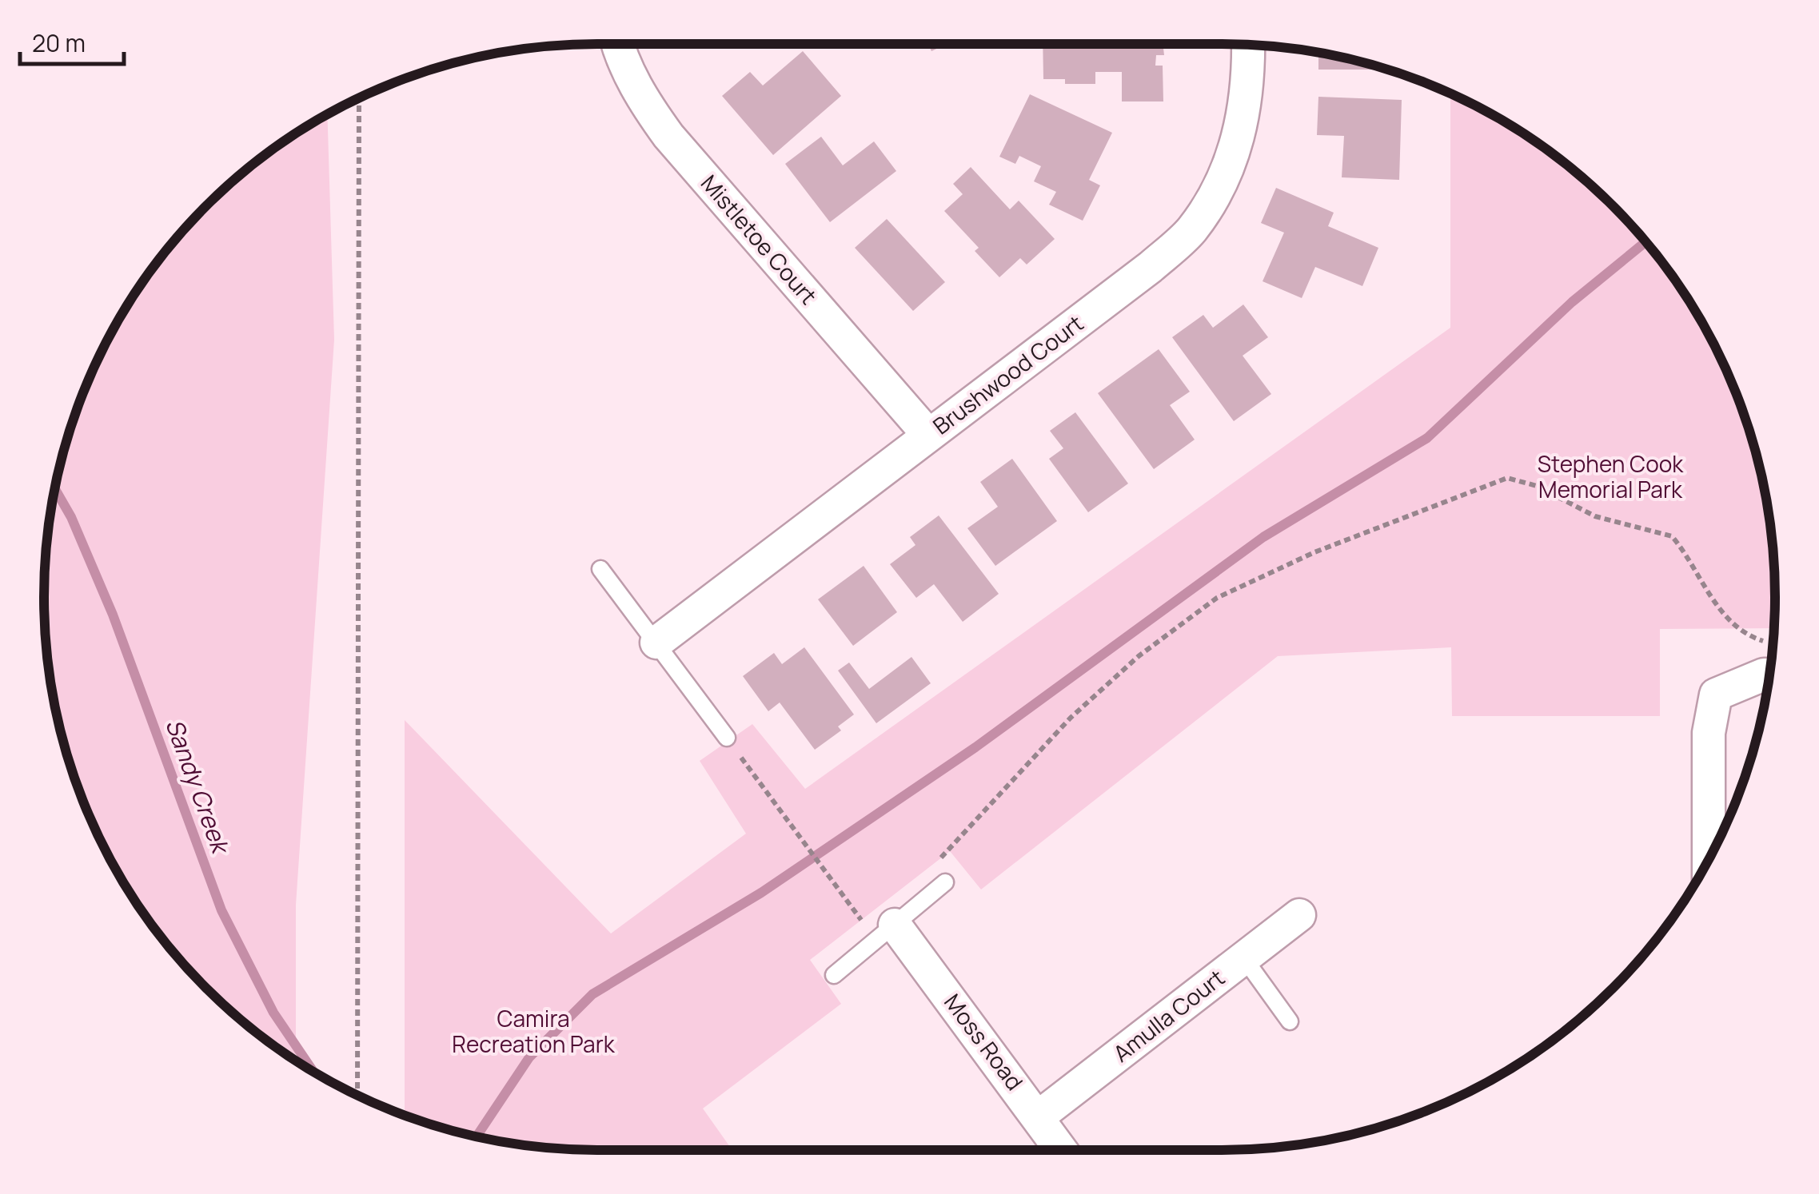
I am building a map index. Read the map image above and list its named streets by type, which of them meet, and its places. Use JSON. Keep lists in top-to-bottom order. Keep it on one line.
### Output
{"streets":{"street":["Mistletoe Court","Brushwood Court","Amulla Court","Moss Road"]},"crossings":[["Mistletoe Court","Brushwood Court"],["Amulla Court","Moss Road"]],"water":["Sandy Creek"],"parks":["Stephen Cook Memorial Park","Camira Recreation Park"],"scale_bar":"20 m"}
